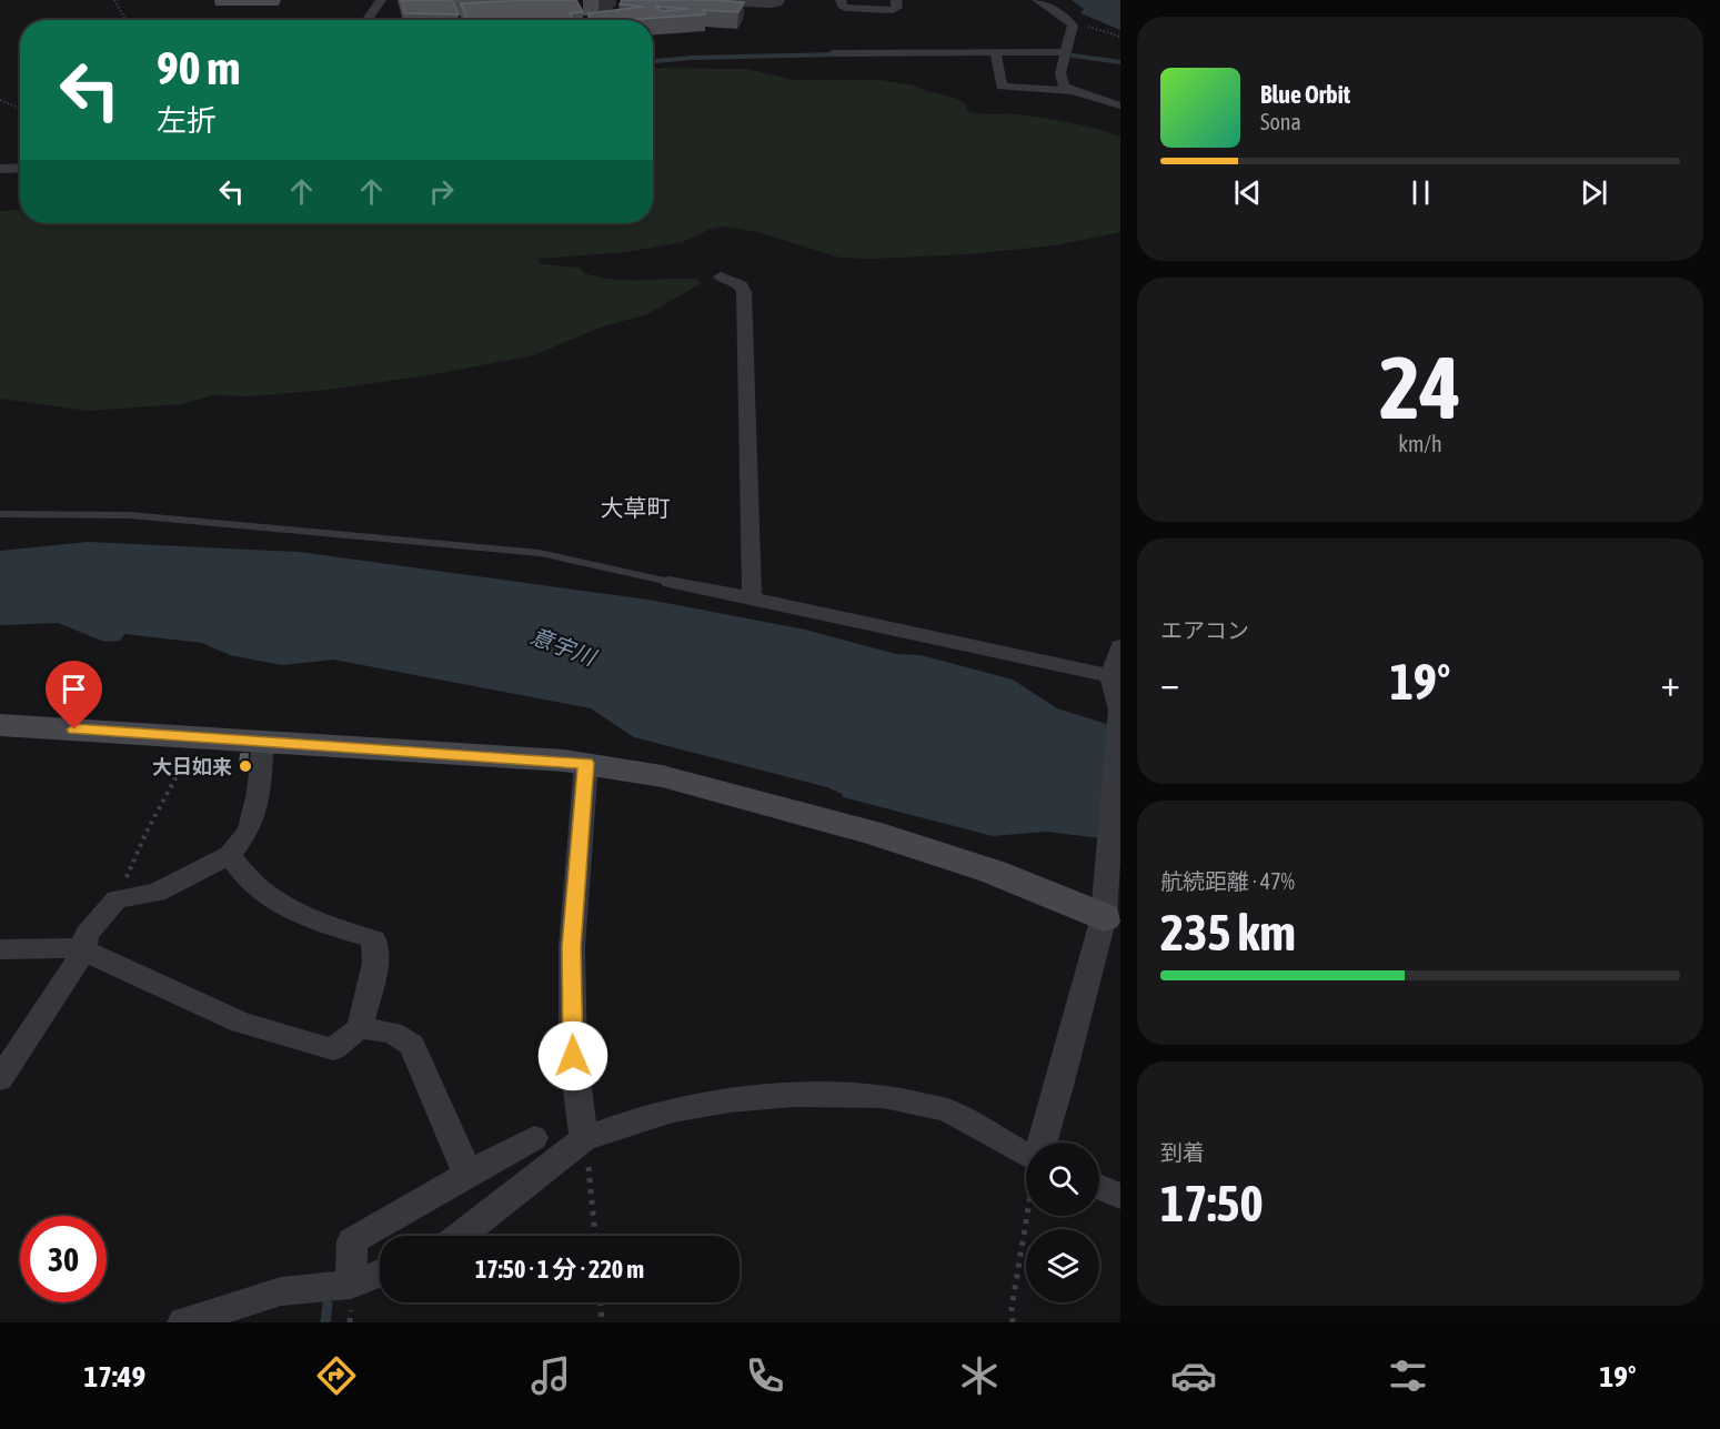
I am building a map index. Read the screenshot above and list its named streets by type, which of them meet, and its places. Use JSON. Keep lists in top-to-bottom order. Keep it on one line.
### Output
{"districts":["大草町"],"water":["意宇川"],"places":["大日如来"],"page":{"turn":["90 m","左折"],"song":["Blue Orbit","Sona"],"tile":[["24","km/h"],"エアコン",["航続距離 · 47%","235 km"],["到着","17:50"]],"heat":["−","19°","+"],"limit":"30","trip":"17:50 · 1 分 · 220 m","tabs":["17:49","19°"]}}
